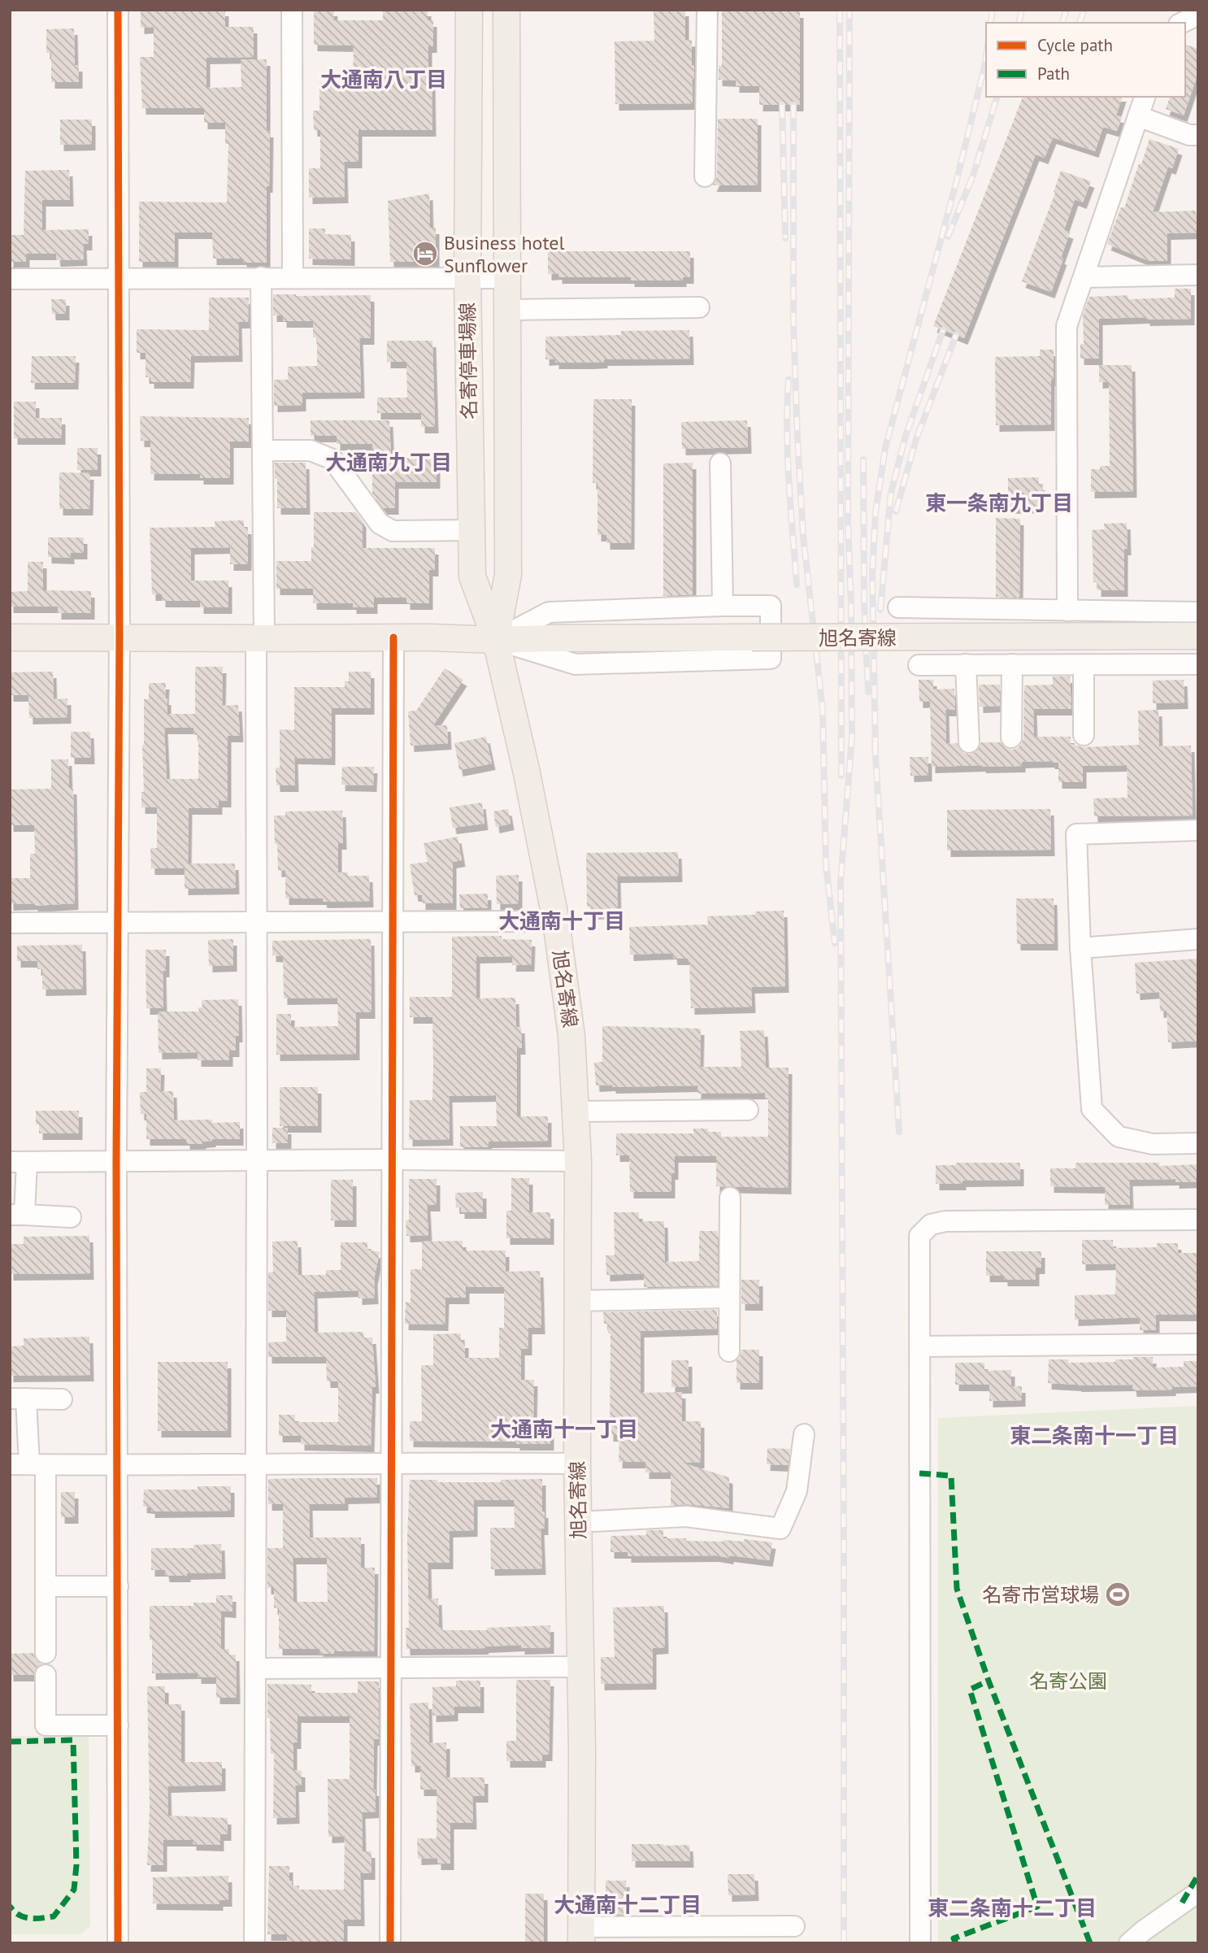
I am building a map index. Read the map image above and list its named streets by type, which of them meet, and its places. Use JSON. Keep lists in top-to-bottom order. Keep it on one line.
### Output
{"streets":{"main road":["名寄停車場線","旭名寄線"]},"crossings":[["名寄停車場線","旭名寄線"]],"districts":["大通南八丁目","大通南九丁目","東一条南九丁目","大通南十丁目","大通南十一丁目","東二条南十一丁目","大通南十二丁目","東二条南十二丁目"],"parks":["名寄公園"],"places":{"hotel":["Business hotel Sunflower"],"sports":["名寄市営球場"]},"legend":["Cycle path","Path"]}
